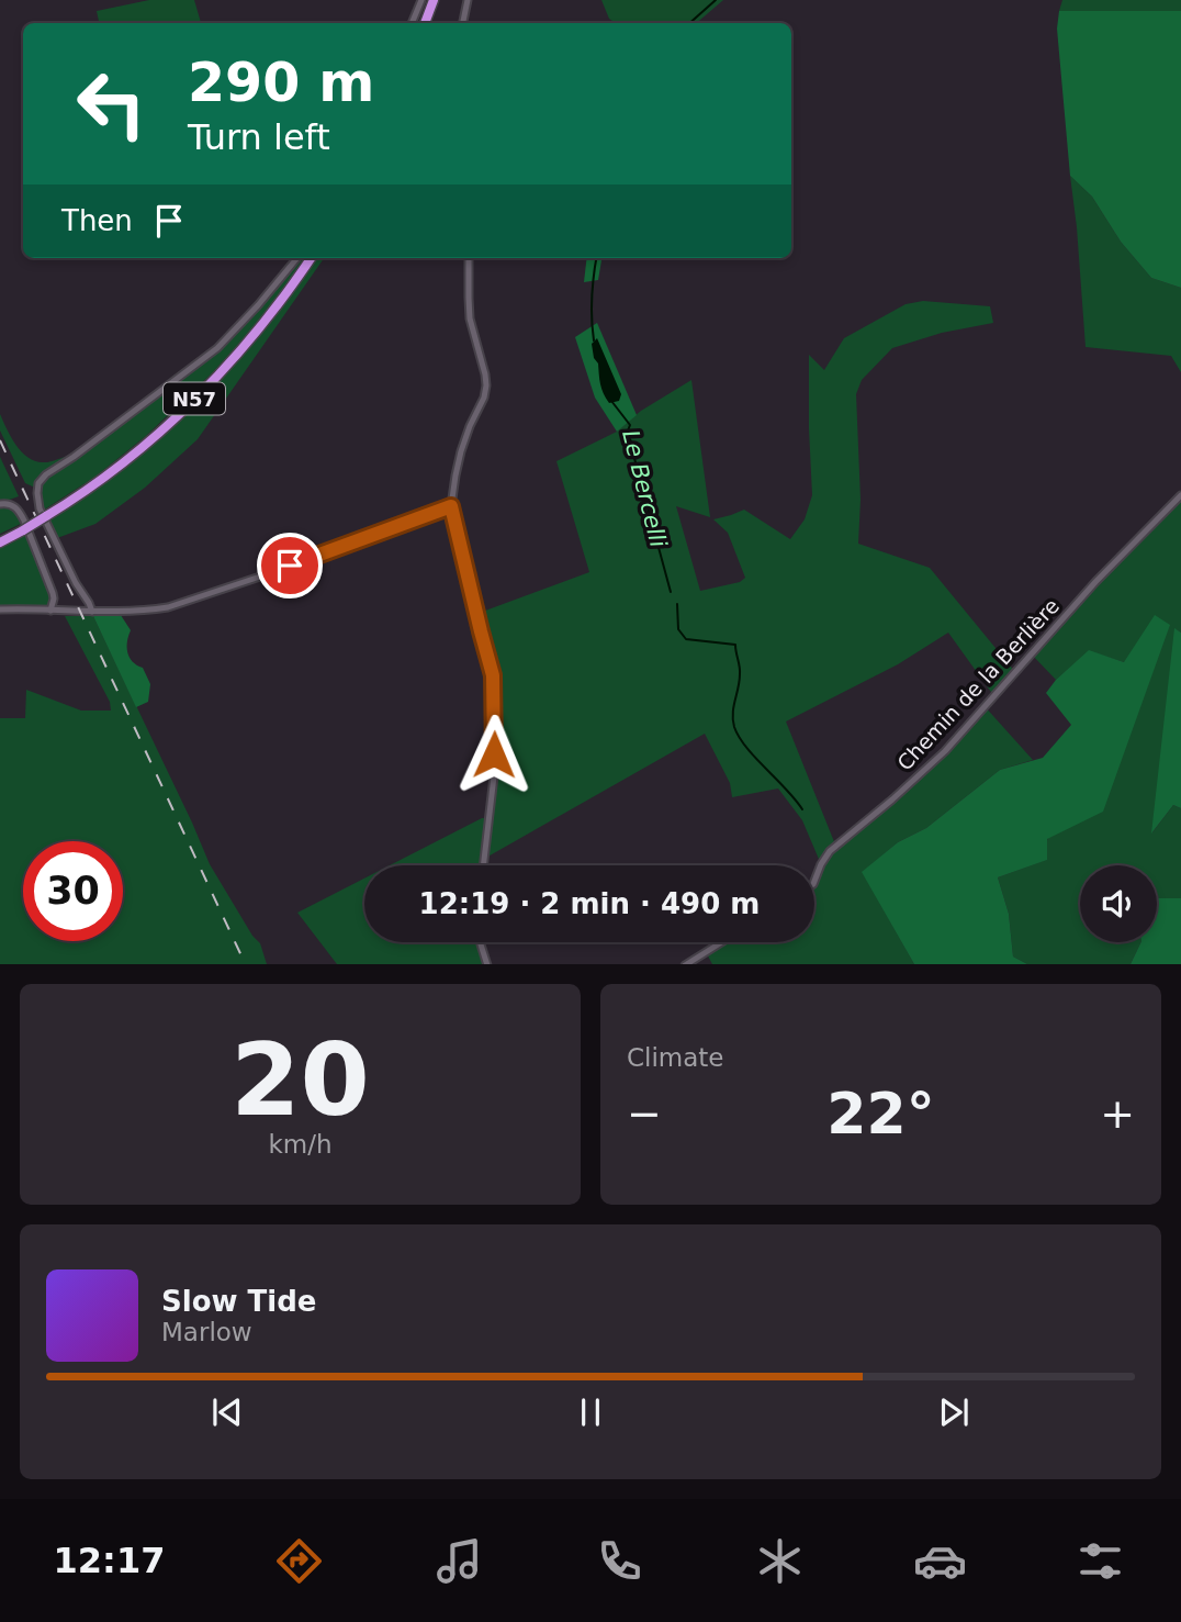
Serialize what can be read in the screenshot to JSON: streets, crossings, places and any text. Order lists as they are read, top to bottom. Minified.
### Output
{"streets":{"highway":["N57"],"street":["Chemin de la Berlière"]},"water":["Le Bercelli"],"page":{"turn":["290 m","Turn left"],"then":"Then","limit":"30","trip":"12:19 · 2 min · 490 m","tile":[["20","km/h"],"Climate"],"heat":["−","22°","+"],"song":["Slow Tide","Marlow"],"tabs":"12:17"}}
